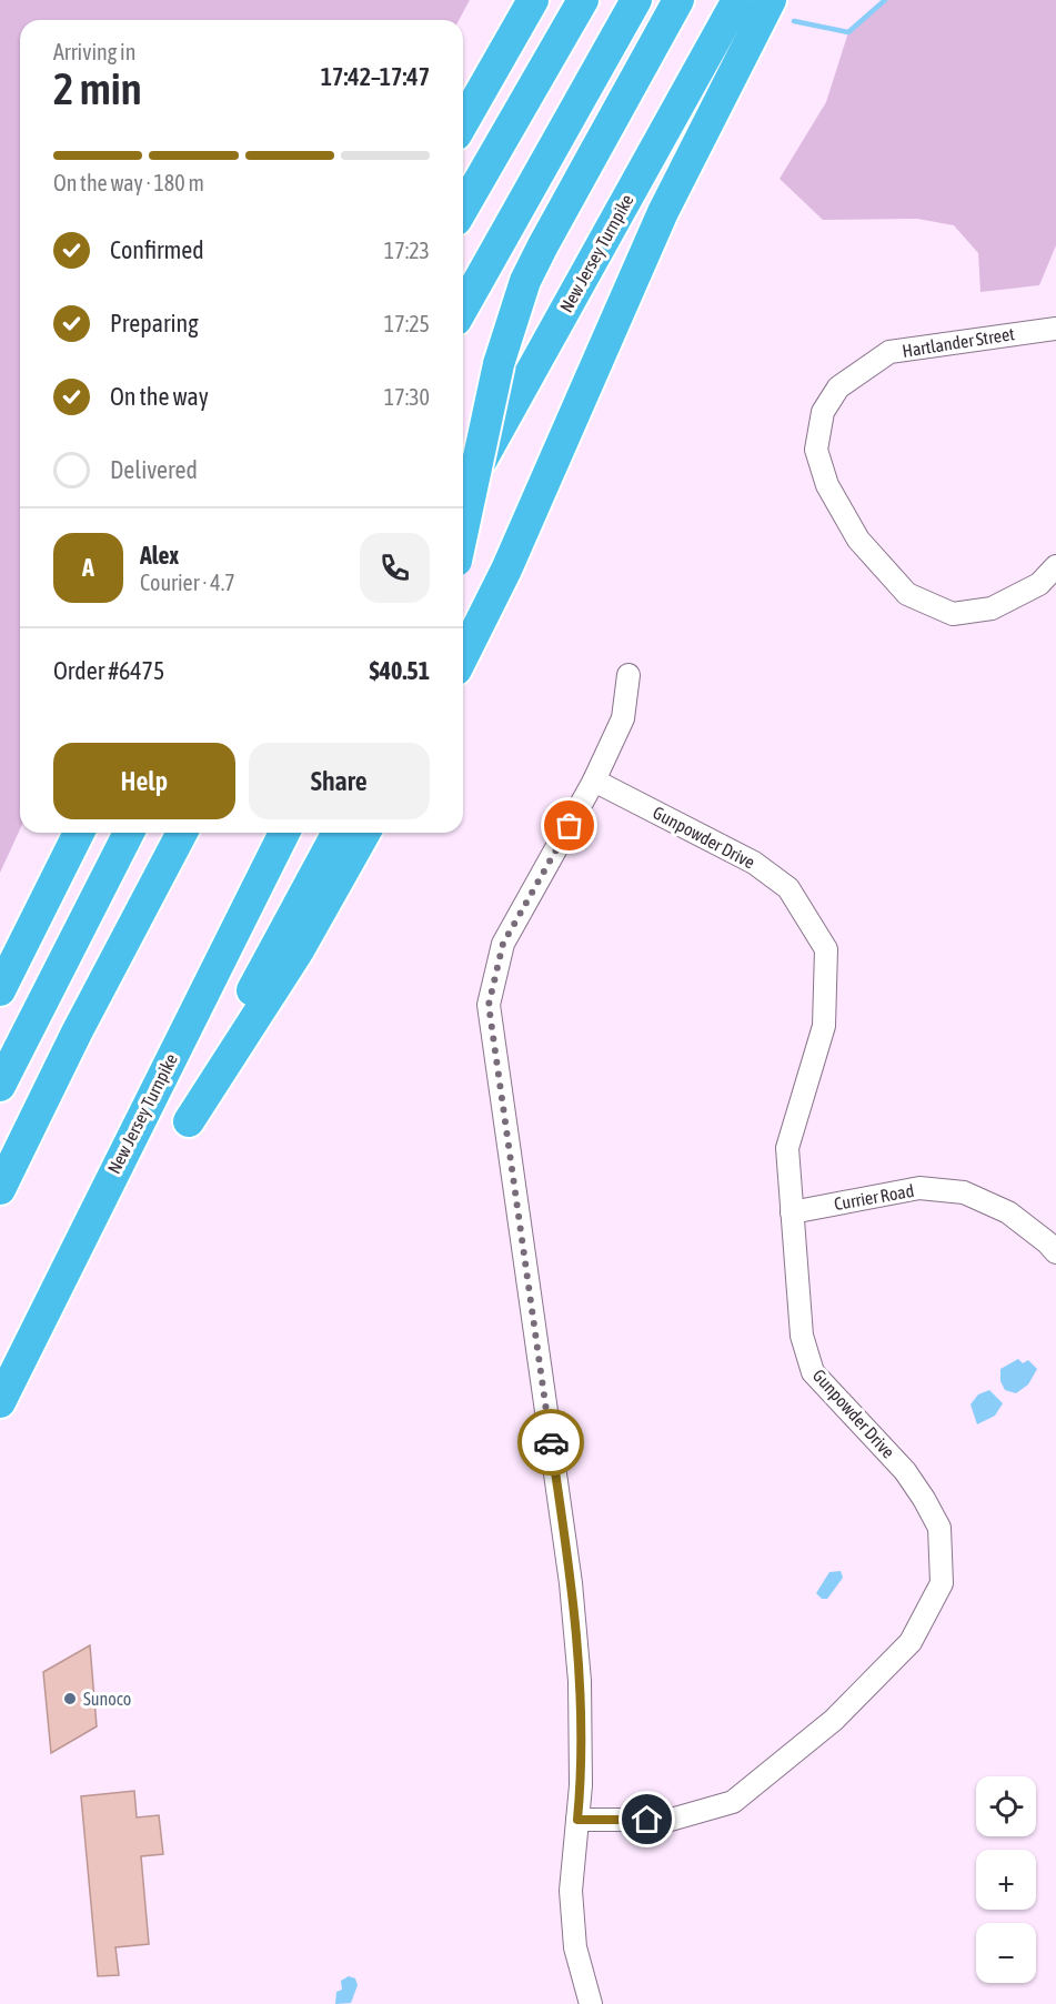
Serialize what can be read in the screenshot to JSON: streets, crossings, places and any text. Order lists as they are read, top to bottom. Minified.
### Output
{"streets":{"highway":["New Jersey Turnpike"],"street":["Hartlander Street","Gunpowder Drive","Currier Road"]},"crossings":[["Gunpowder Drive","Currier Road"]],"places":["Sunoco"],"page":{"heading":["2 min","Arriving in","17:42–17:47"],"panel":["Alex","Courier · 4.7","Order #6475","$40.51"],"bar":"On the way · 180 m","list":[["Confirmed","17:23"],["Preparing","17:25"],["On the way","17:30"],"Delivered"],"round":"A","buttons":["Help","Share"],"map_buttons":["+","−"]}}
